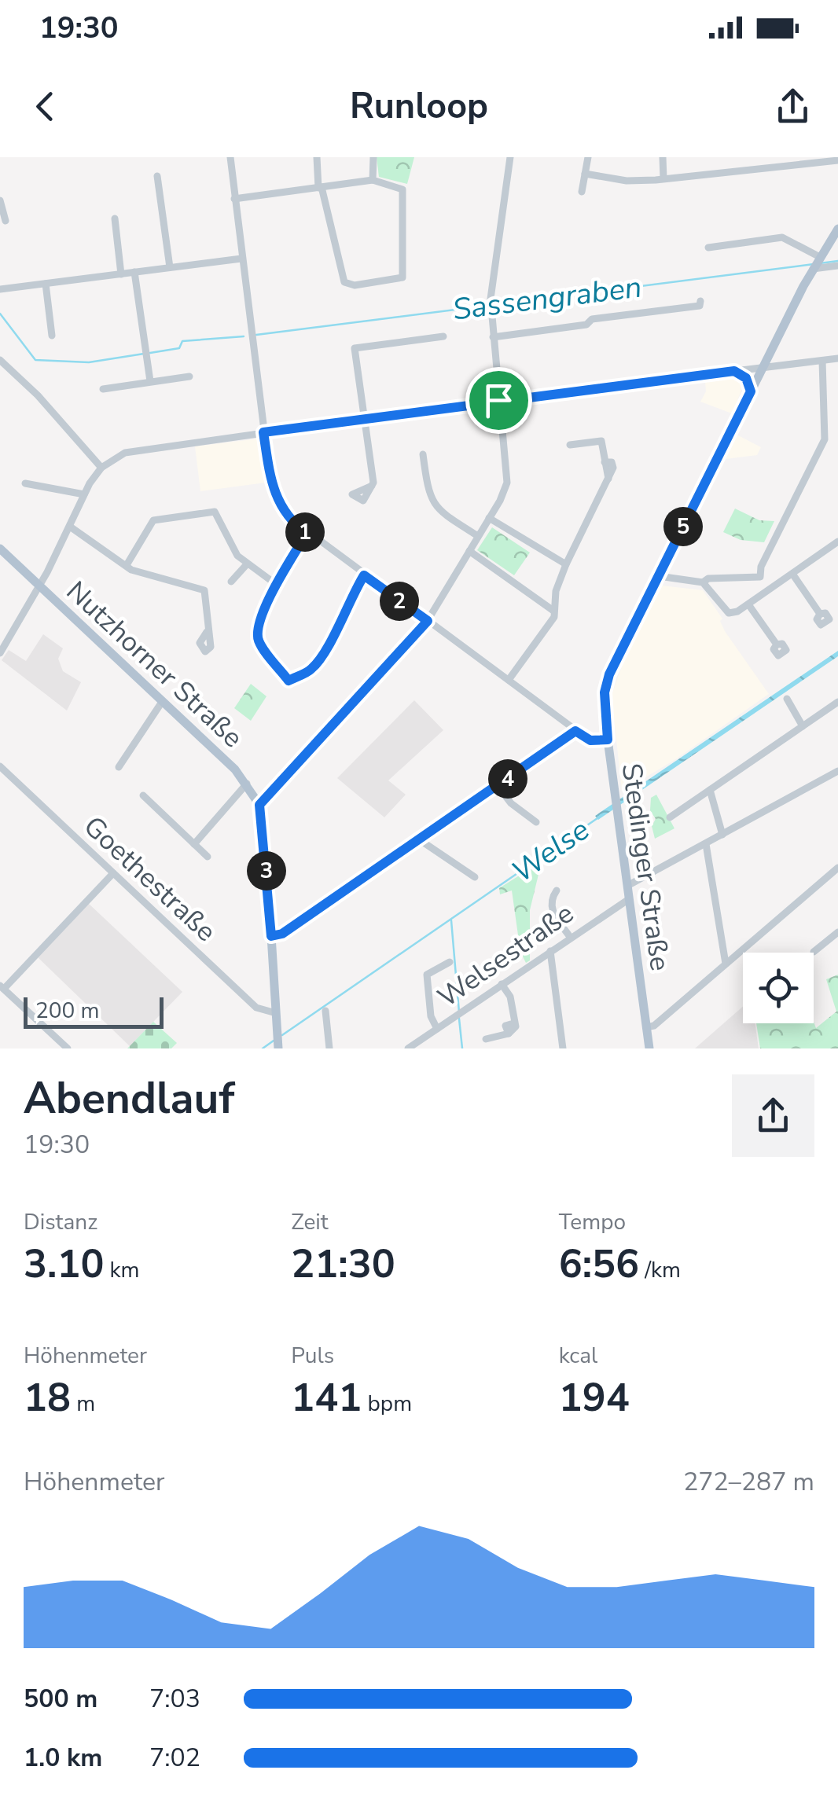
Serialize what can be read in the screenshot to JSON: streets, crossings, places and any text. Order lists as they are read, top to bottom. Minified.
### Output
{"streets":{"main road":["Nutzhorner Straße","Stedinger Straße"],"street":["Goethestraße","Welsestraße"]},"crossings":[["Nutzhorner Straße","Goethestraße"],["Stedinger Straße","Welsestraße"]],"water":["Sassengraben","Welse"],"scale_bar":"200 m","page":{"status":"19:30","header":"Runloop","pins":["5","1","2","4","3"],"scale":"200 m","heading":["Abendlauf","19:30"],"stats":[["Distanz","3.10 km"],["Zeit","21:30"],["Tempo","6:56 /km"],["Höhenmeter","18 m"],["Puls","141 bpm"],["kcal","194"]],"chart":["Höhenmeter","272–287 m"],"list":[{"name":"500 m","note":"7:03"},{"name":"1.0 km","note":"7:02"}]}}
